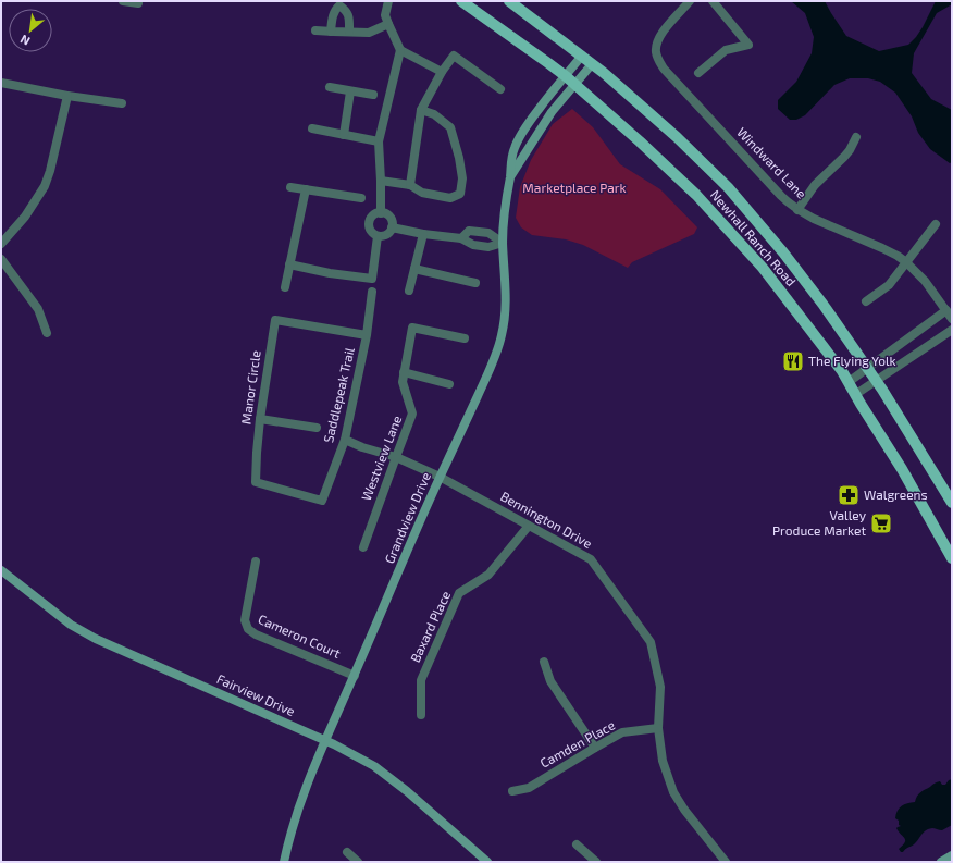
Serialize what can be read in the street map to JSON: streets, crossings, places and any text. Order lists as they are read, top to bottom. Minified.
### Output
{"streets":{"main road":["Newhall Ranch Road"],"street":["Windward Lane","Manor Circle","Saddlepeak Trail","Westview Lane","Grandview Drive","Bennington Drive","Baxard Place","Cameron Court","Fairview Drive","Camden Place"]},"crossings":[["Newhall Ranch Road","Grandview Drive"],["Manor Circle","Saddlepeak Trail"],["Saddlepeak Trail","Bennington Drive"],["Westview Lane","Bennington Drive"],["Grandview Drive","Bennington Drive"],["Grandview Drive","Cameron Court"],["Grandview Drive","Fairview Drive"],["Bennington Drive","Baxard Place"],["Bennington Drive","Camden Place"]],"parks":["Marketplace Park"],"places":{"restaurant":["The Flying Yolk"],"pharmacy":["Walgreens"],"supermarket":["Valley Produce Market"]},"north":"bottom left"}
